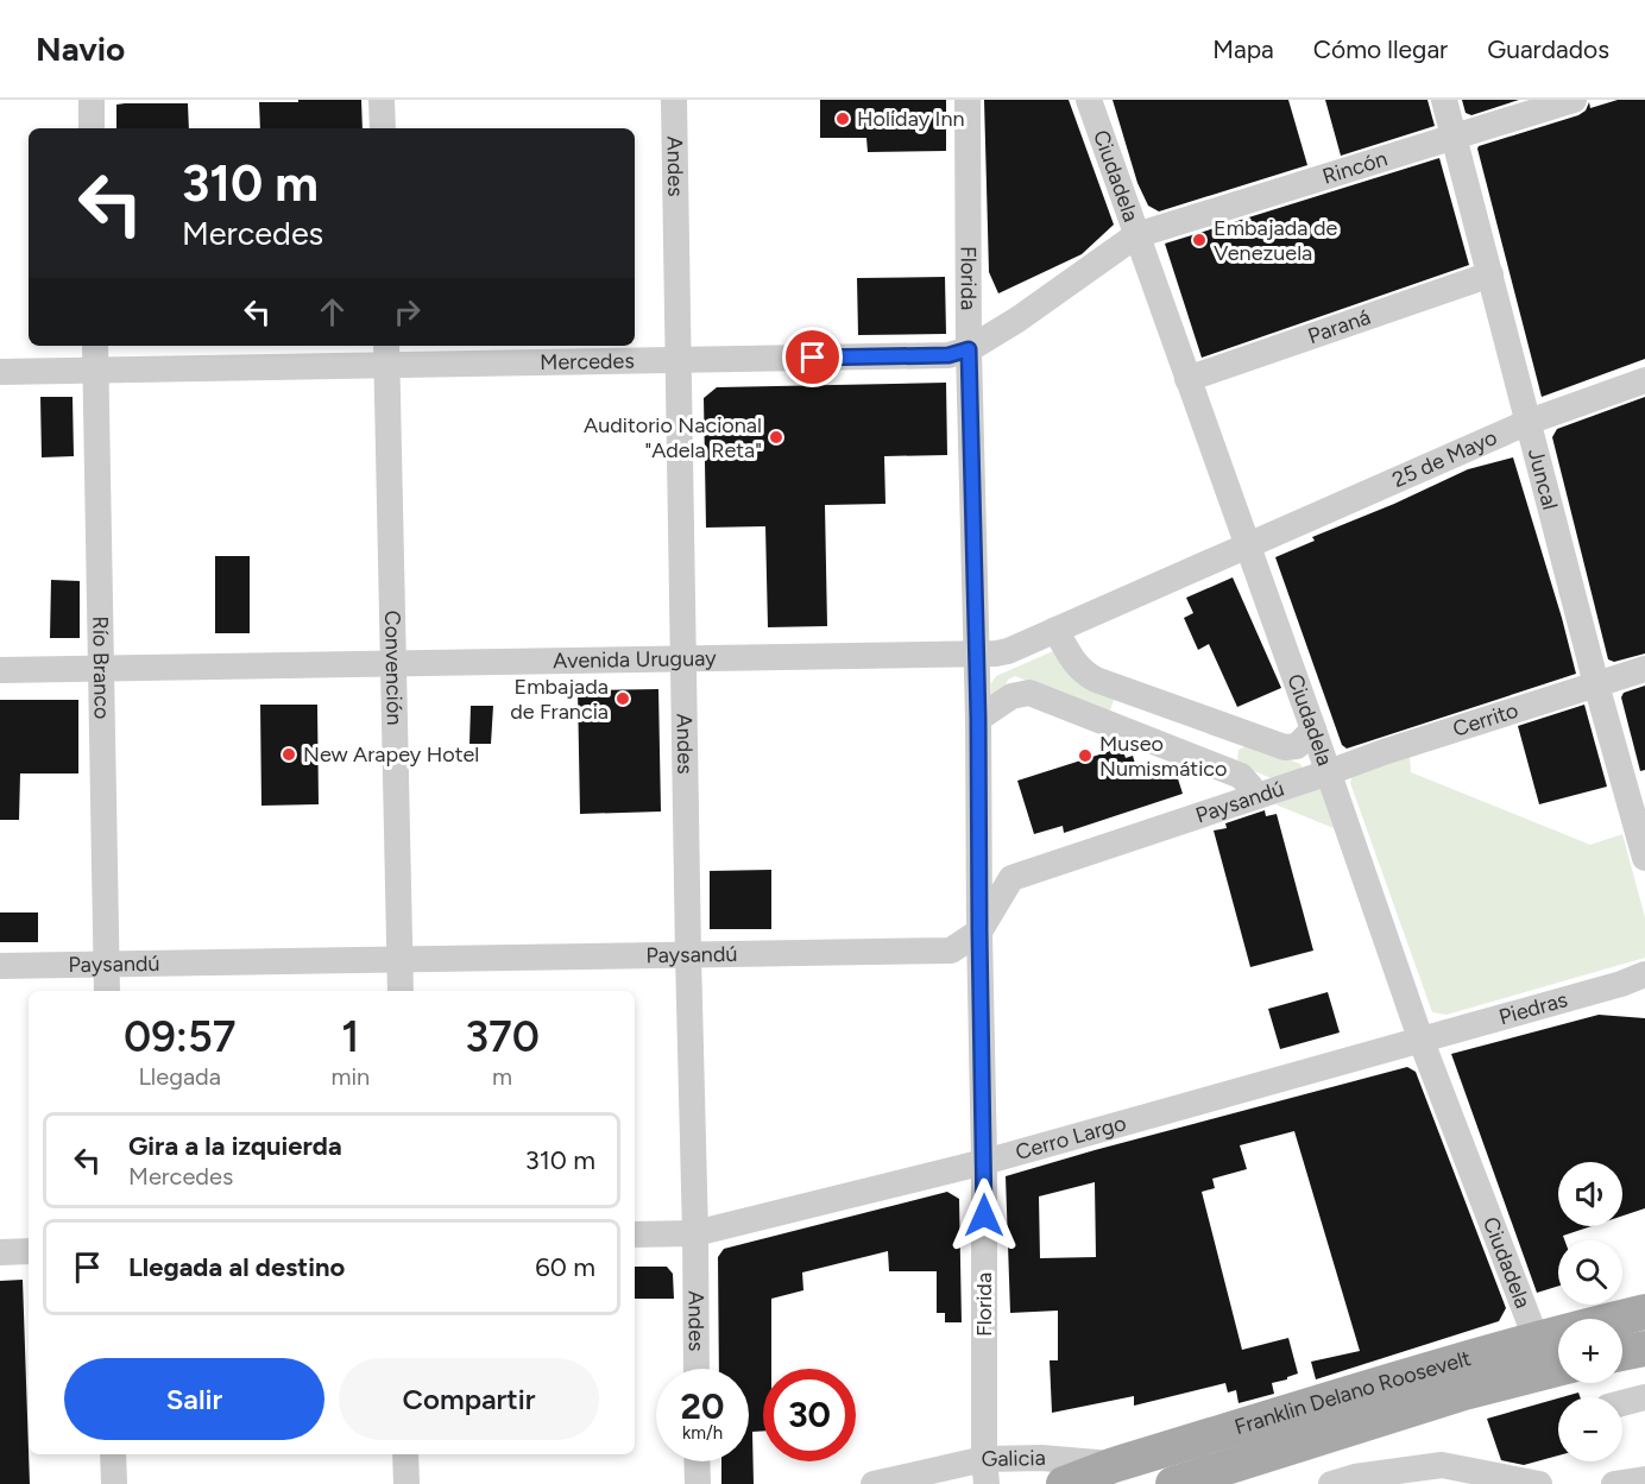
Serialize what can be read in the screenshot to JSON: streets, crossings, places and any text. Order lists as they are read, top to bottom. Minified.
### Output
{"streets":{"main road":["Franklin Delano Roosevelt"],"street":["Andes","Rincón","Ciudadela","Florida","Paraná","Mercedes","25 de Mayo","Juncal","Avenida Uruguay","Río Branco","Convención","Cerrito","Paysandú","Piedras","Cerro Largo","Galicia"]},"crossings":[["Andes","Mercedes"],["Andes","Avenida Uruguay"],["Andes","Paysandú"],["Andes","Cerro Largo"],["Rincón","Ciudadela"],["Rincón","Mercedes"],["Rincón","Juncal"],["Ciudadela","Paraná"],["Ciudadela","Mercedes"],["Ciudadela","25 de Mayo"],["Ciudadela","Avenida Uruguay"],["Ciudadela","Cerrito"],["Ciudadela","Paysandú"],["Ciudadela","Piedras"],["Ciudadela","Cerro Largo"],["Ciudadela","Franklin Delano Roosevelt"],["Florida","Mercedes"],["Florida","Avenida Uruguay"],["Florida","Paysandú"],["Florida","Cerro Largo"],["Florida","Galicia"],["Paraná","Juncal"],["Mercedes","Río Branco"],["Mercedes","Convención"],["25 de Mayo","Juncal"],["25 de Mayo","Avenida Uruguay"],["Juncal","Cerrito"],["Avenida Uruguay","Río Branco"],["Avenida Uruguay","Convención"],["Río Branco","Paysandú"],["Convención","Paysandú"],["Cerrito","Paysandú"],["Piedras","Cerro Largo"],["Franklin Delano Roosevelt","Galicia"]],"places":["Holiday Inn","Embajada de Venezuela","Auditorio Nacional \"Adela Reta\"","Embajada de Francia","New Arapey Hotel","Museo Numismático"],"page":{"header":"Navio","nav":["Mapa","Cómo llegar","Guardados"],"turn":["310 m","Mercedes"],"eta":["09:57","Llegada","1","min","370","m"],"list":[{"name":"Gira a la izquierda","note":"Mercedes","value":"310 m"},{"name":"Llegada al destino","value":"60 m"}],"map_buttons":["+","−"],"buttons":["Salir","Compartir"],"speed":"20 km/h","limit":"30"}}
